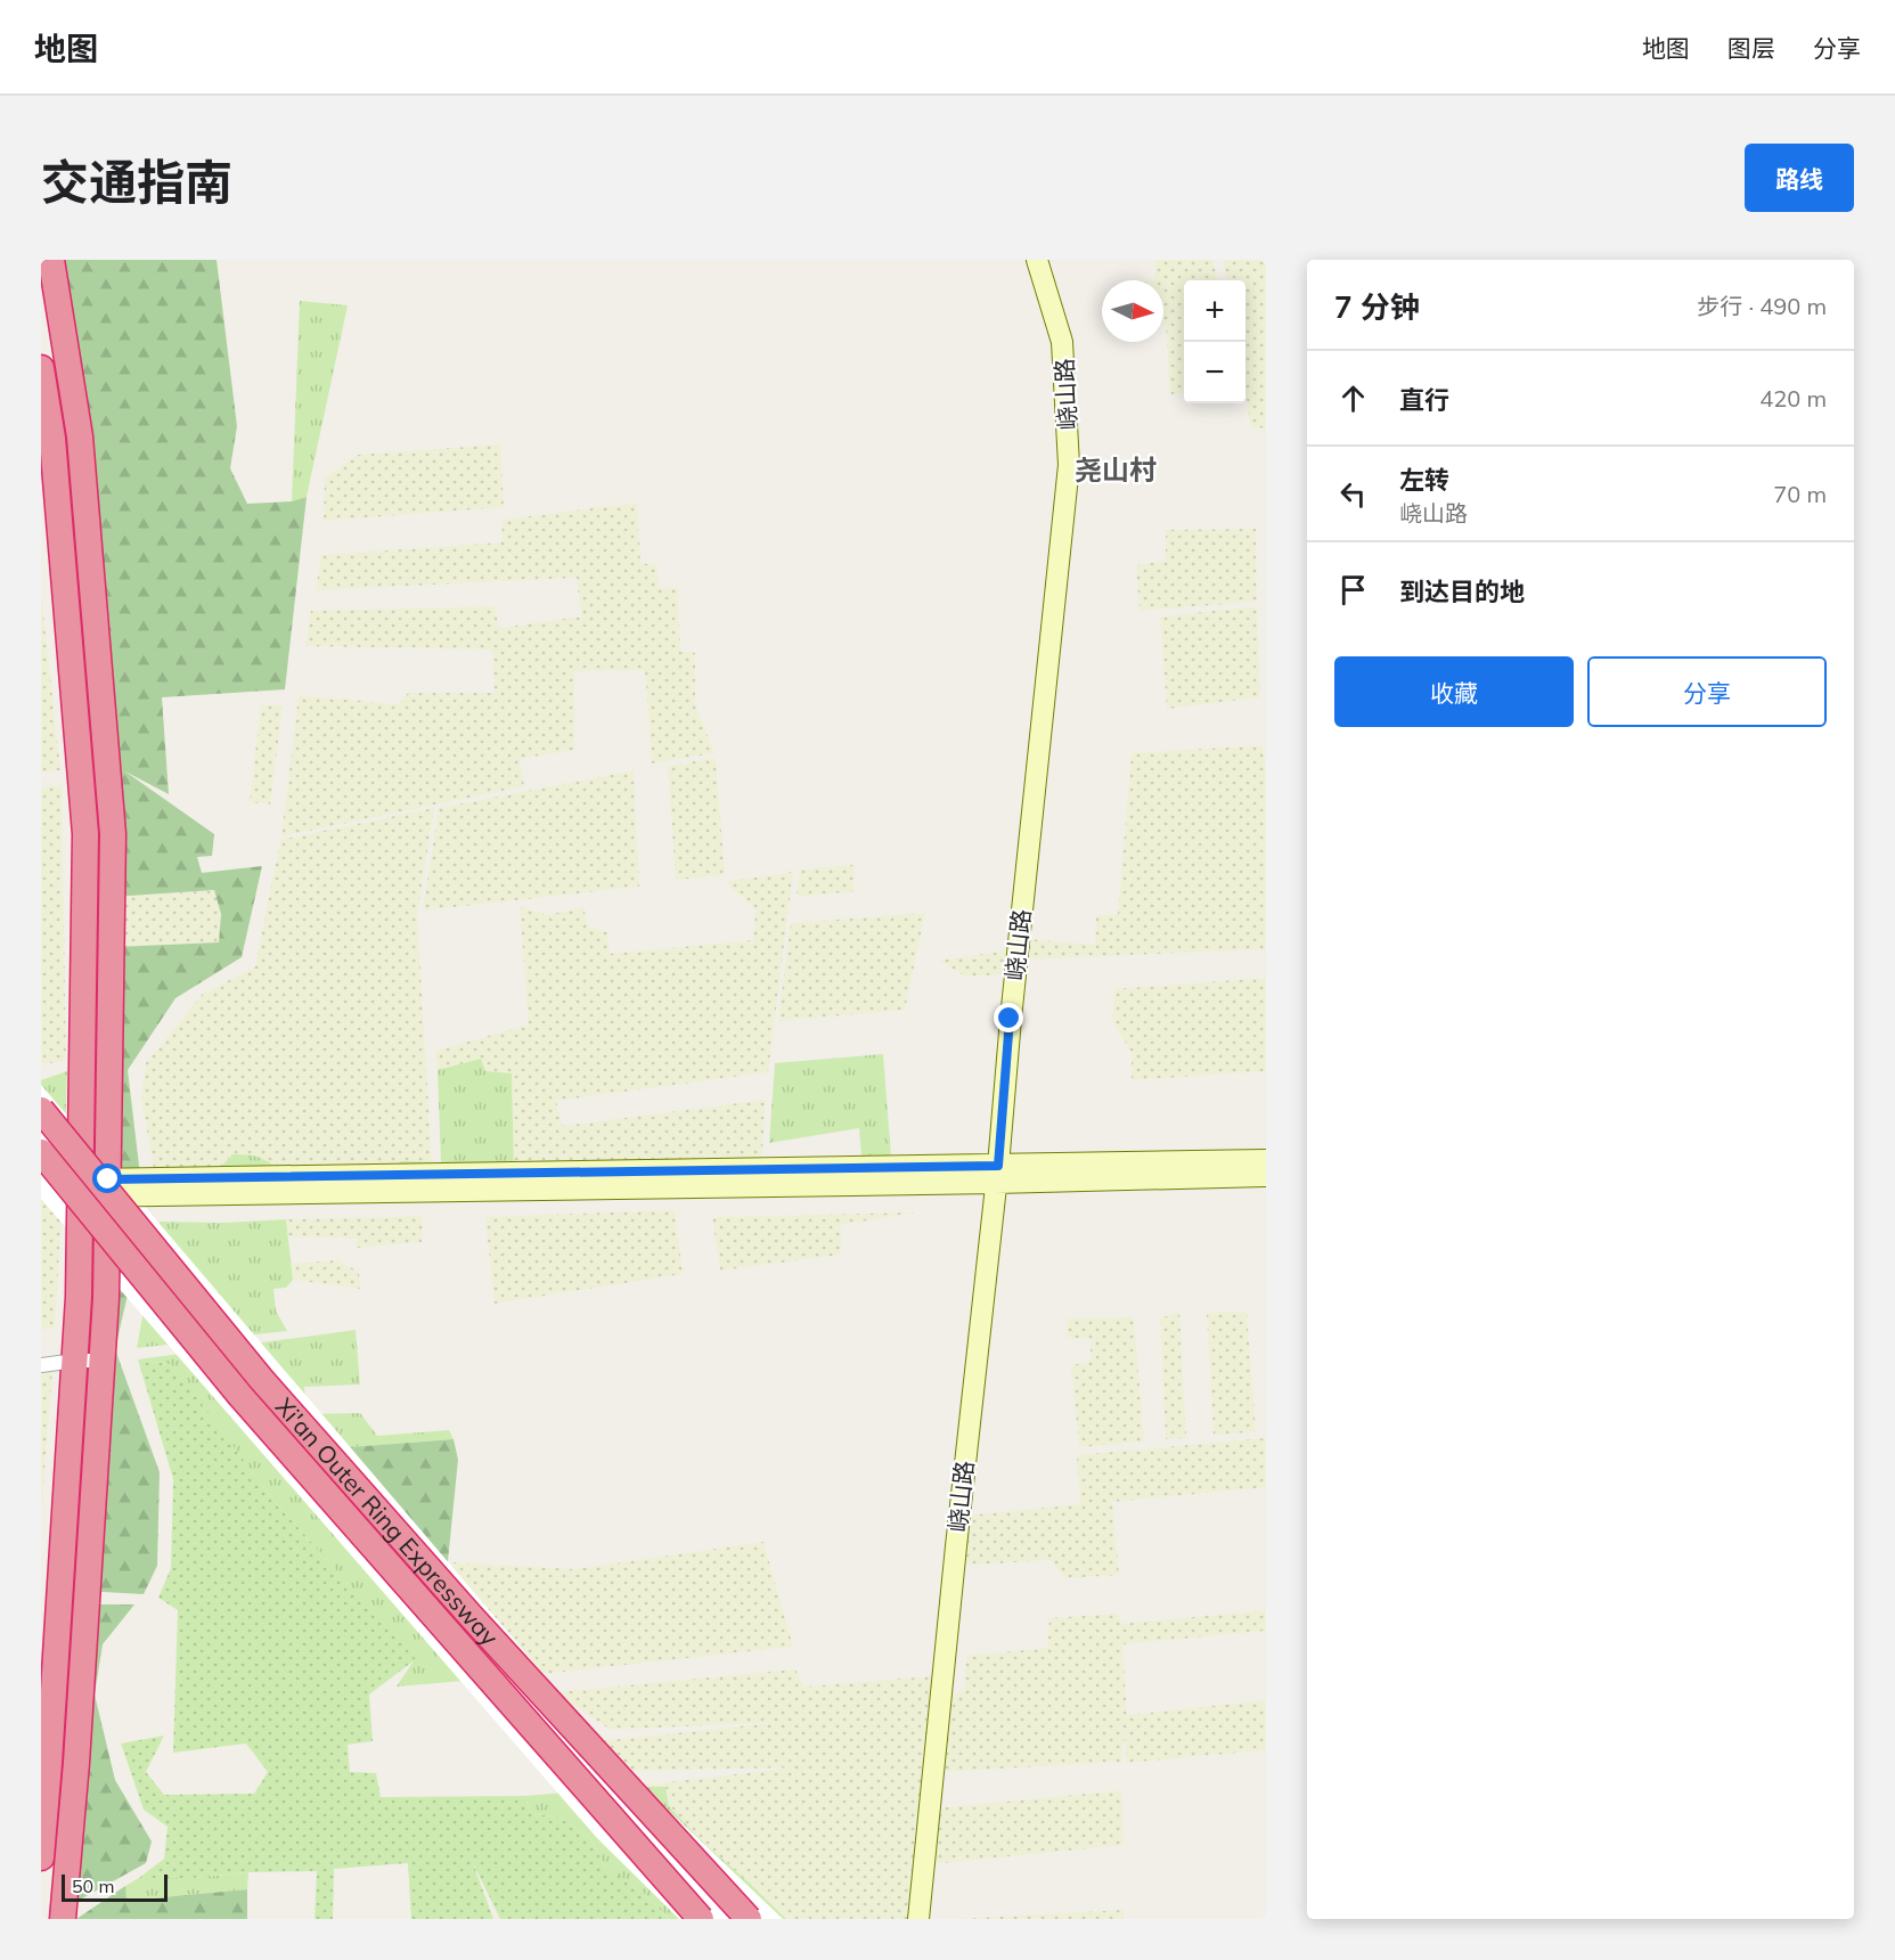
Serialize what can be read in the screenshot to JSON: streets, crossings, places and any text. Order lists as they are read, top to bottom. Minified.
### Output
{"streets":{"highway":["Xi'an Outer Ring Expressway"],"street":["峣山路"]},"districts":["尧山村"],"scale_bar":"50 m","north":"right","page":{"header":"地图","nav":["地图","图层","分享"],"title":"交通指南","buttons":["路线",["收藏","分享"]],"heading":["7 分钟","步行 · 490 m"],"map_buttons":["+","−"],"list":[["直行","420 m"],["左转","峣山路","70 m"],"到达目的地"],"scale":"50 m"}}
